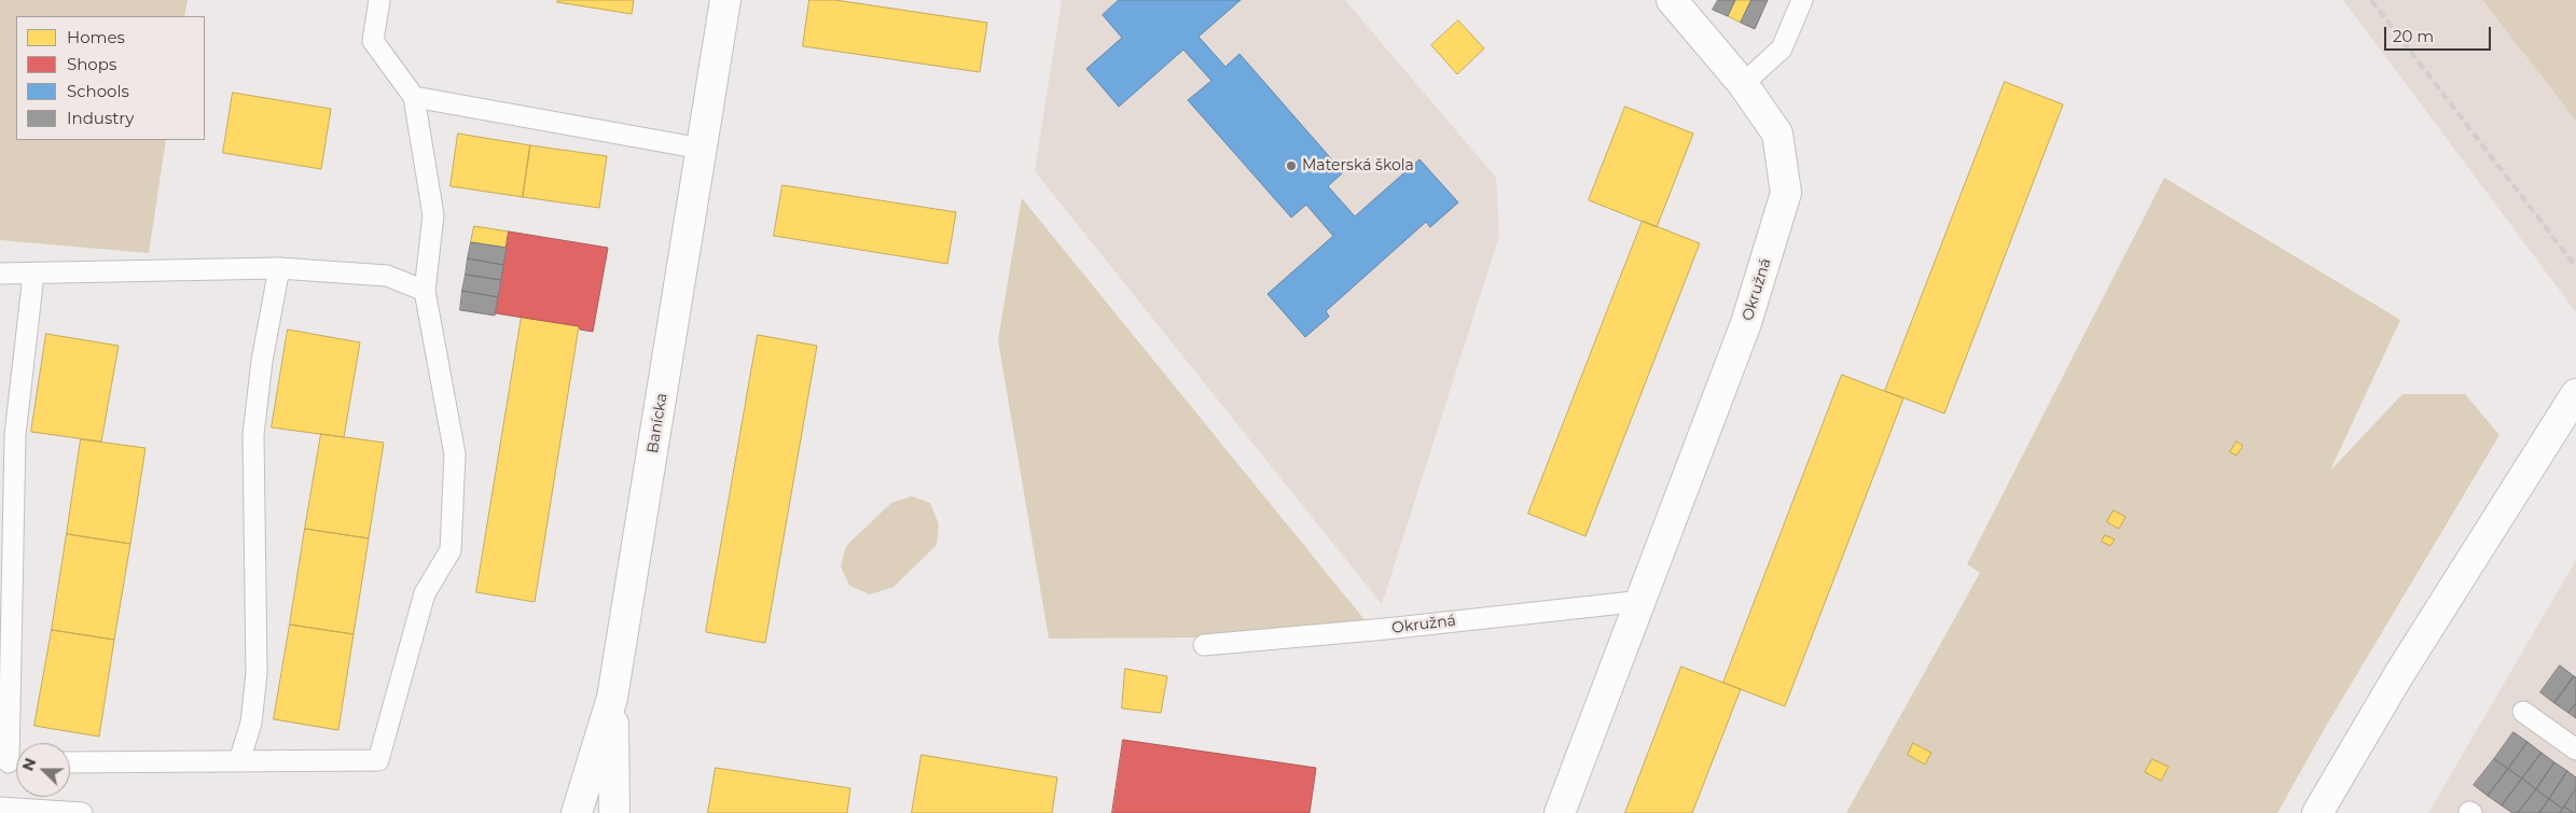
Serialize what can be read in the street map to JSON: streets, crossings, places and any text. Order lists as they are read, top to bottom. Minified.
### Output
{"streets":{"street":["Okružná","Banícka"]},"places":["Materská škola"],"legend":["Homes","Shops","Schools","Industry"],"scale_bar":"20 m","north":"left"}
